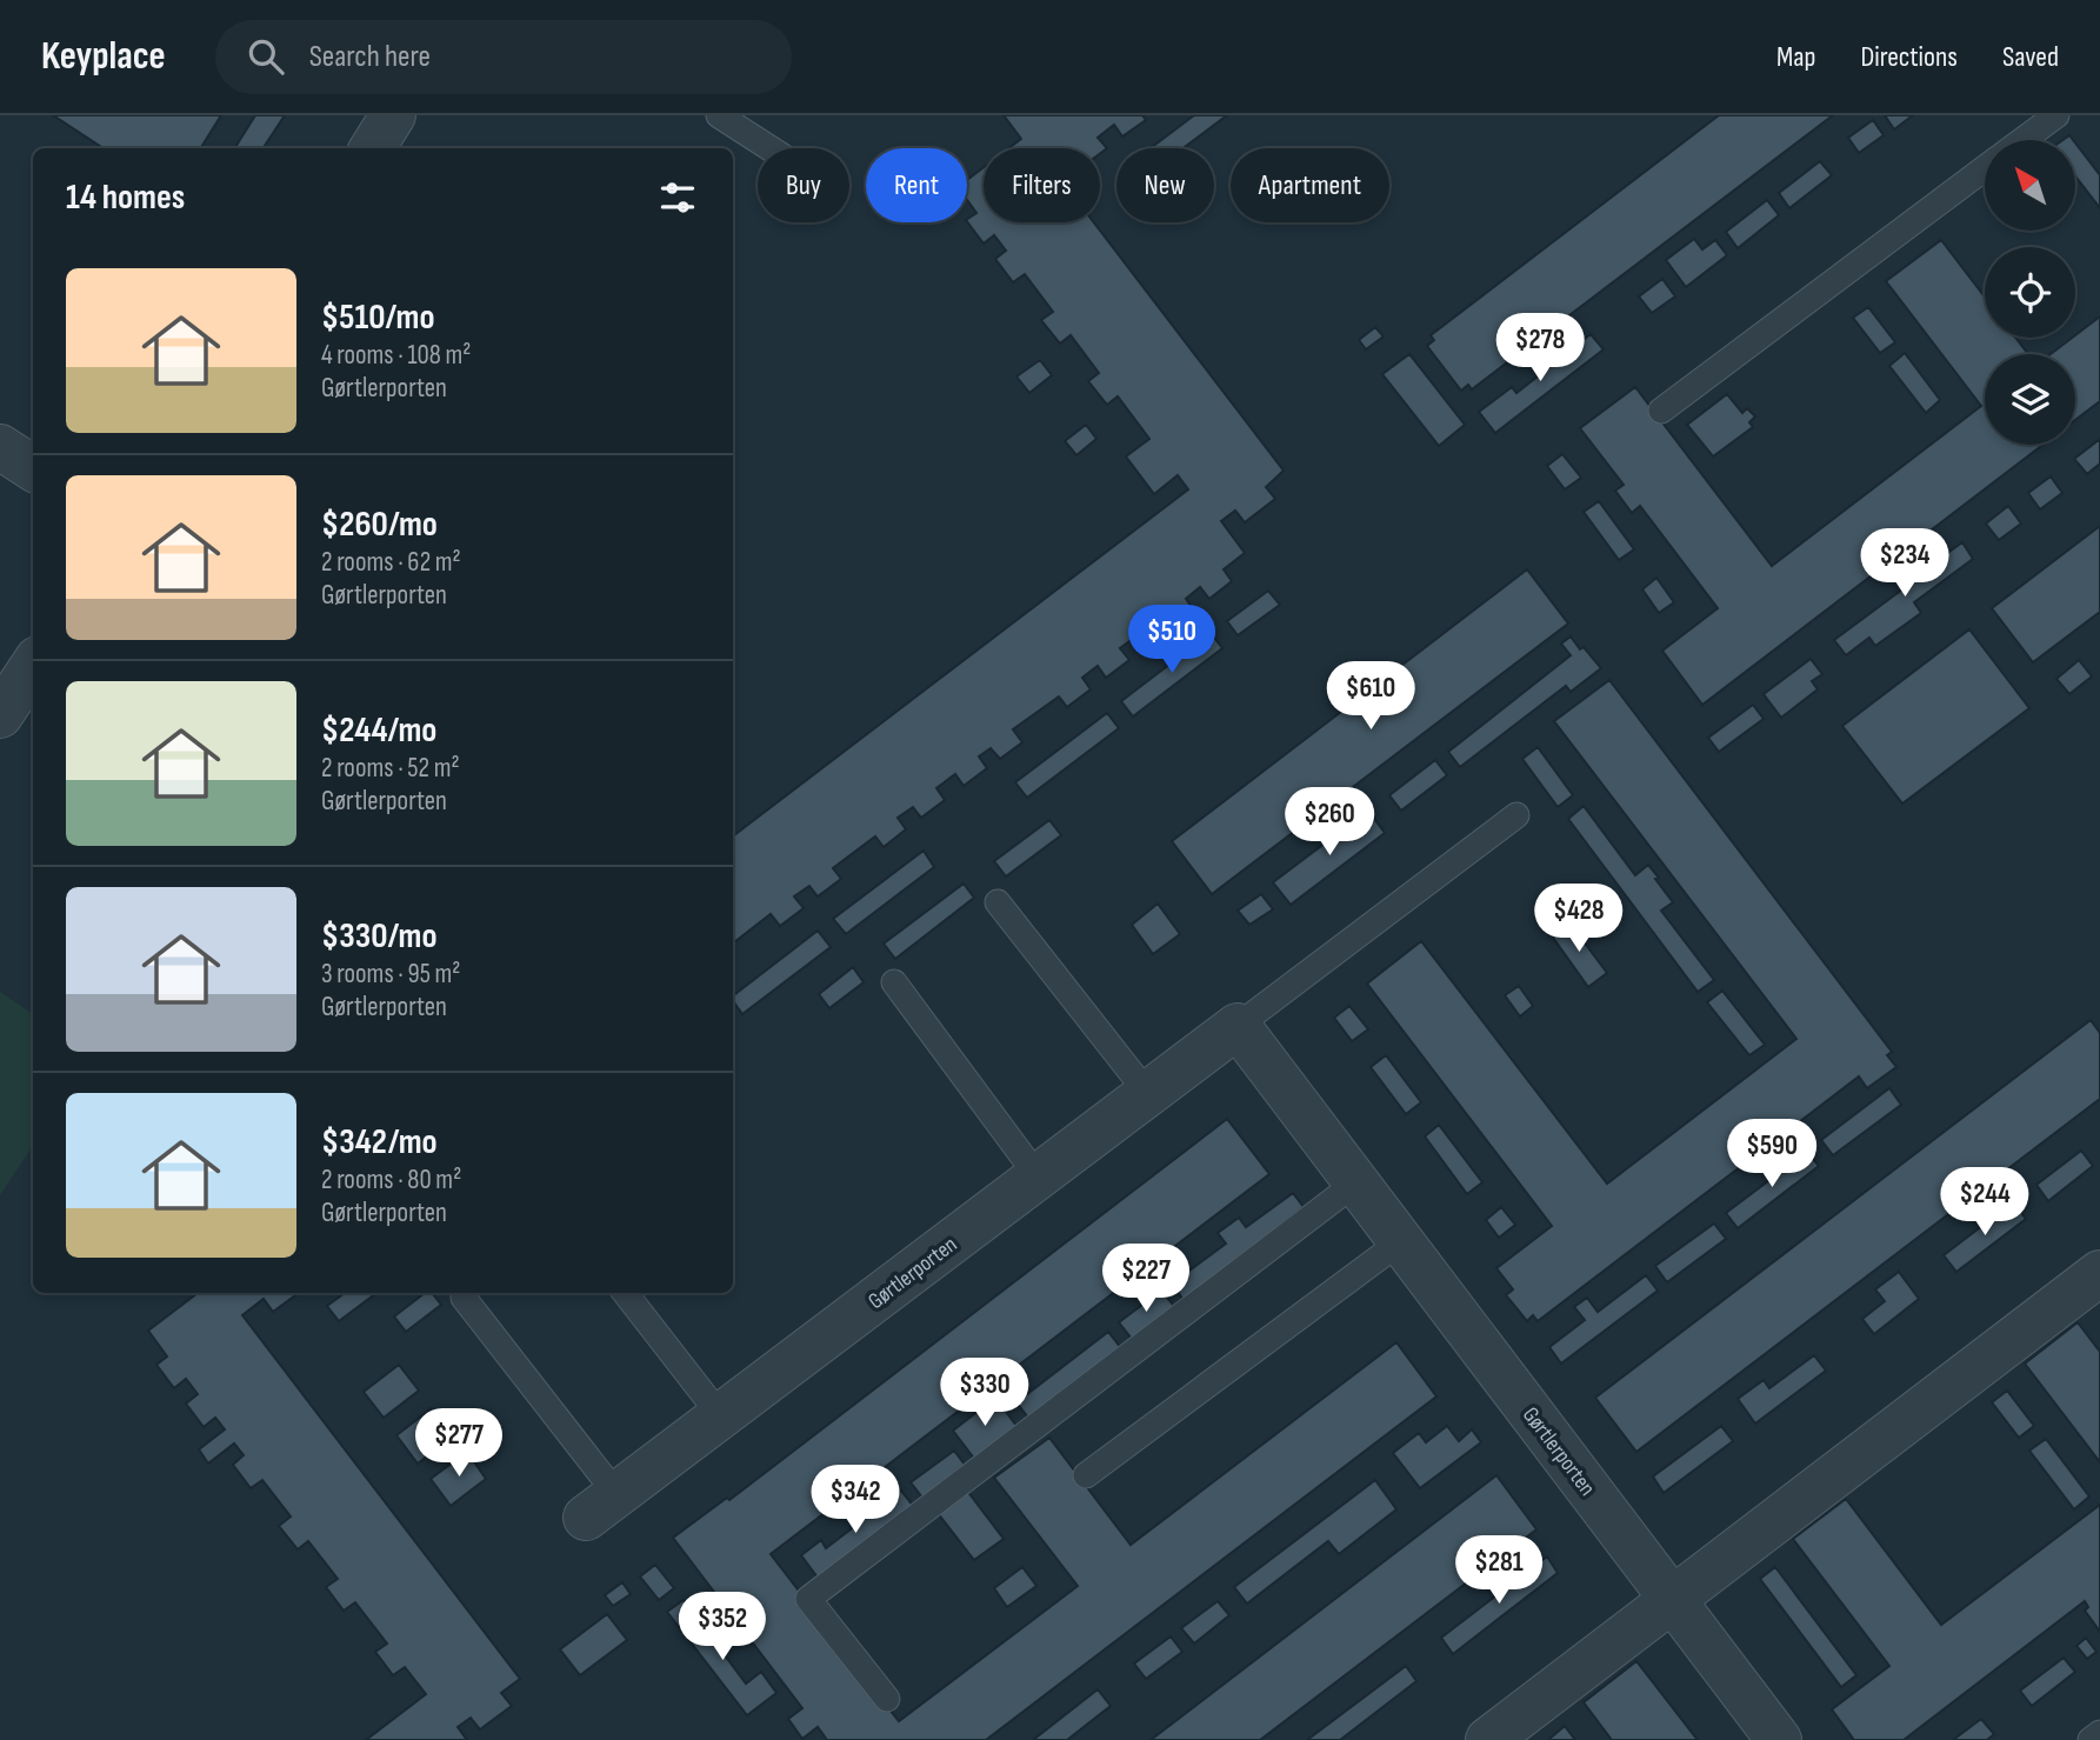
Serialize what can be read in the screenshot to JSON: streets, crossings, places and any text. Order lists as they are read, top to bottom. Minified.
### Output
{"streets":{"street":["Gørtlerporten"]},"north":"top left","page":{"header":"Keyplace","search":"Search here","nav":["Map","Directions","Saved"],"chip":["Buy","Rent","Filters","New","Apartment"],"heading":"14 homes","list":[{"name":"$510/mo","note":"4 rooms · 108 m² · Gørtlerporten"},{"name":"$260/mo","note":"2 rooms · 62 m² · Gørtlerporten"},{"name":"$244/mo","note":"2 rooms · 52 m² · Gørtlerporten"},{"name":"$330/mo","note":"3 rooms · 95 m² · Gørtlerporten"},{"name":"$342/mo","note":"2 rooms · 80 m² · Gørtlerporten"}],"price":["$278","$234","$510","$610","$260","$428","$590","$244","$227","$330","$277","$342","$281","$352"]}}
